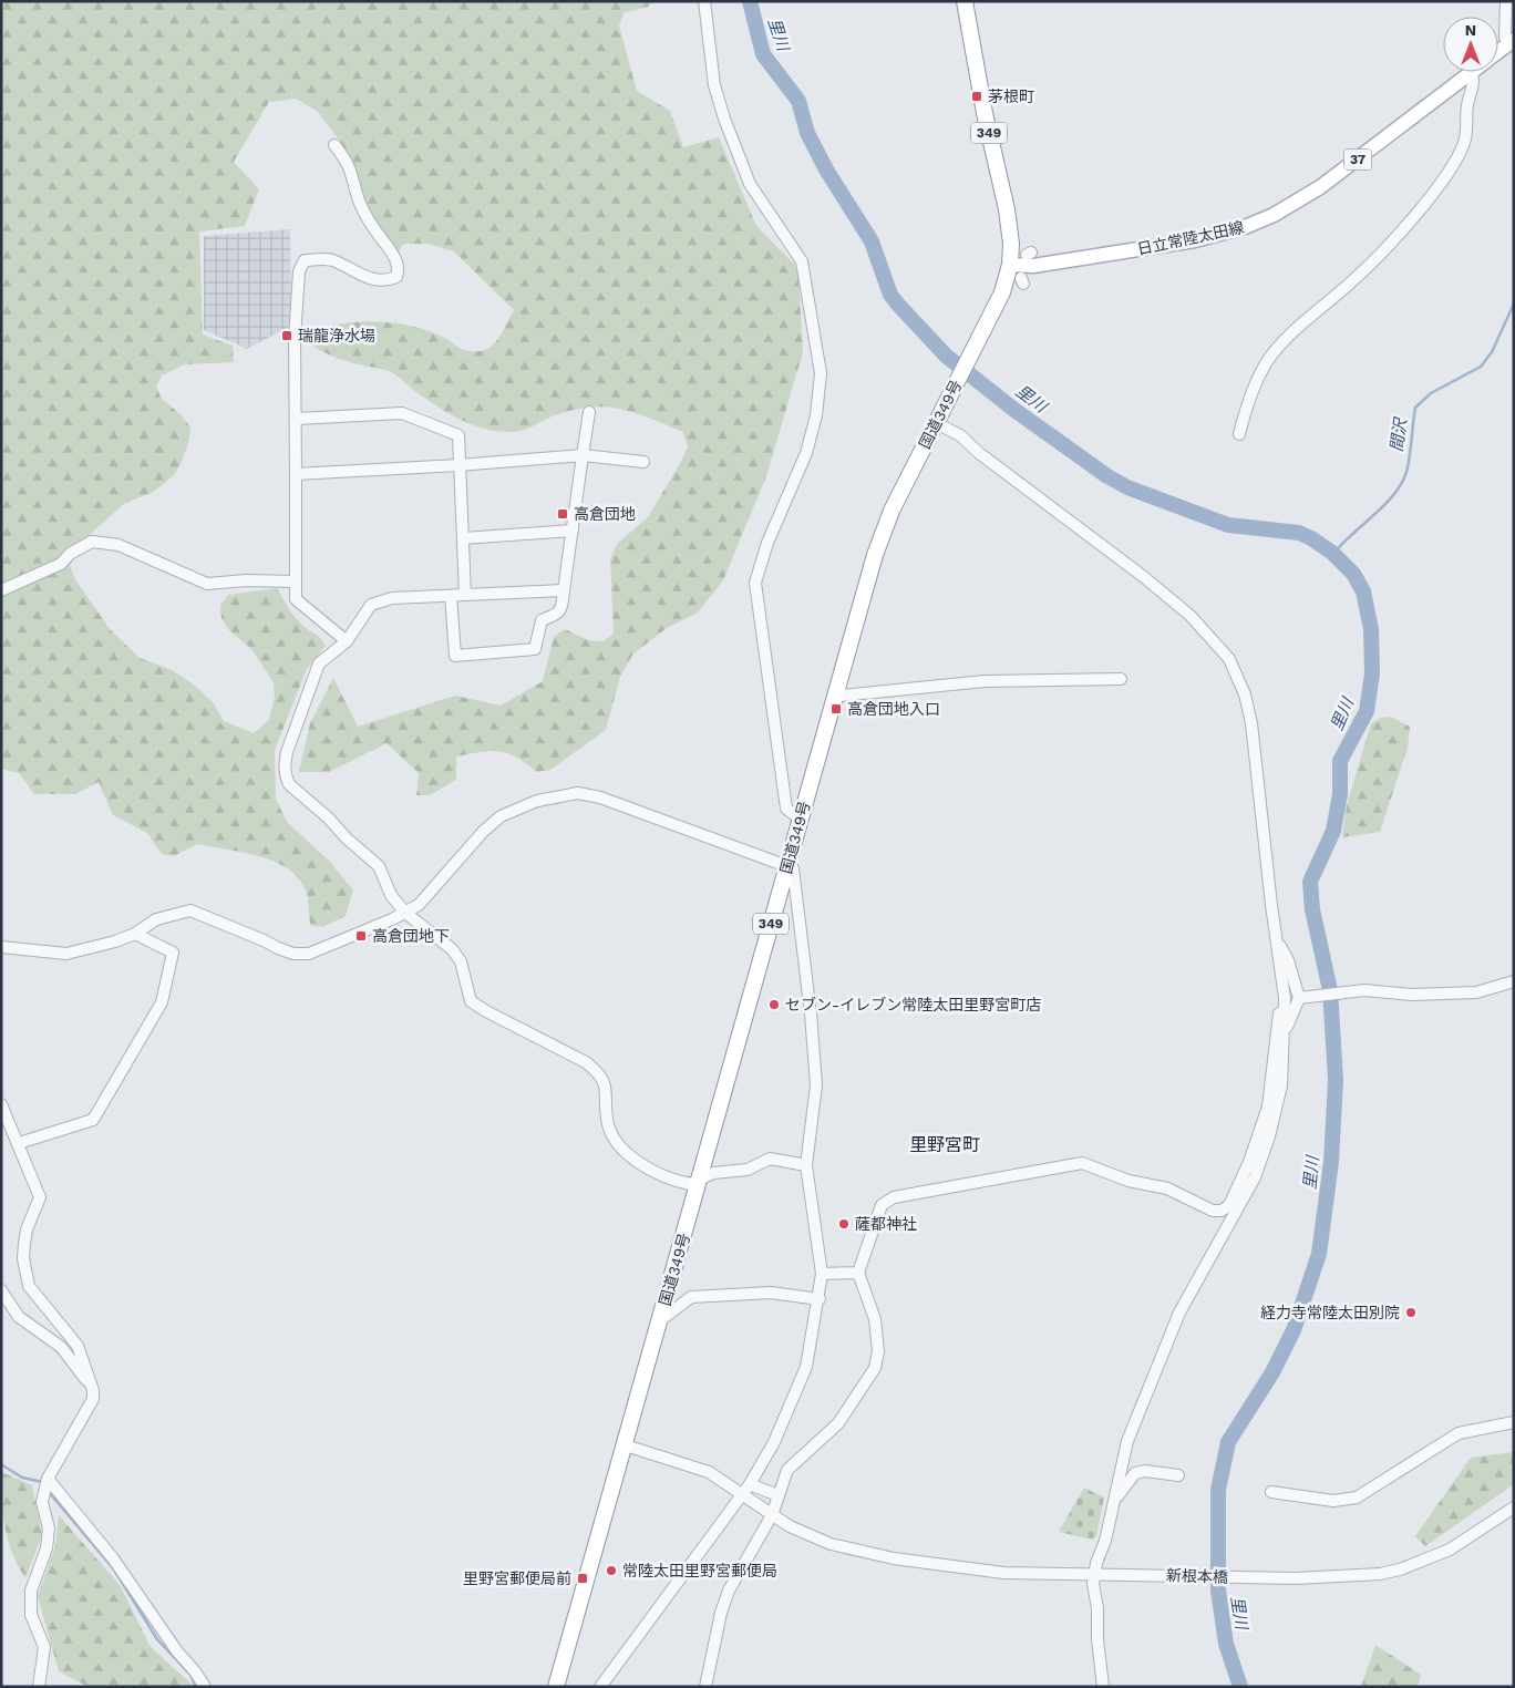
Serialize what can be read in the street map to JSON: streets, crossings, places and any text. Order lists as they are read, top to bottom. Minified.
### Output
{"streets":{"highway":["349","国道349号"],"main road":["37","日立常陸太田線"],"street":["新根本橋"]},"crossings":[["日立常陸太田線","国道349号"]],"districts":["里野宮町"],"water":["里川","間沢"],"places":{"transit":["茅根町","瑞龍浄水場","高倉団地","高倉団地入口","高倉団地下","里野宮郵便局前"],"other":["セブン-イレブン常陸太田里野宮町店","薩都神社","経力寺常陸太田別院","常陸太田里野宮郵便局"]},"north":"top"}
